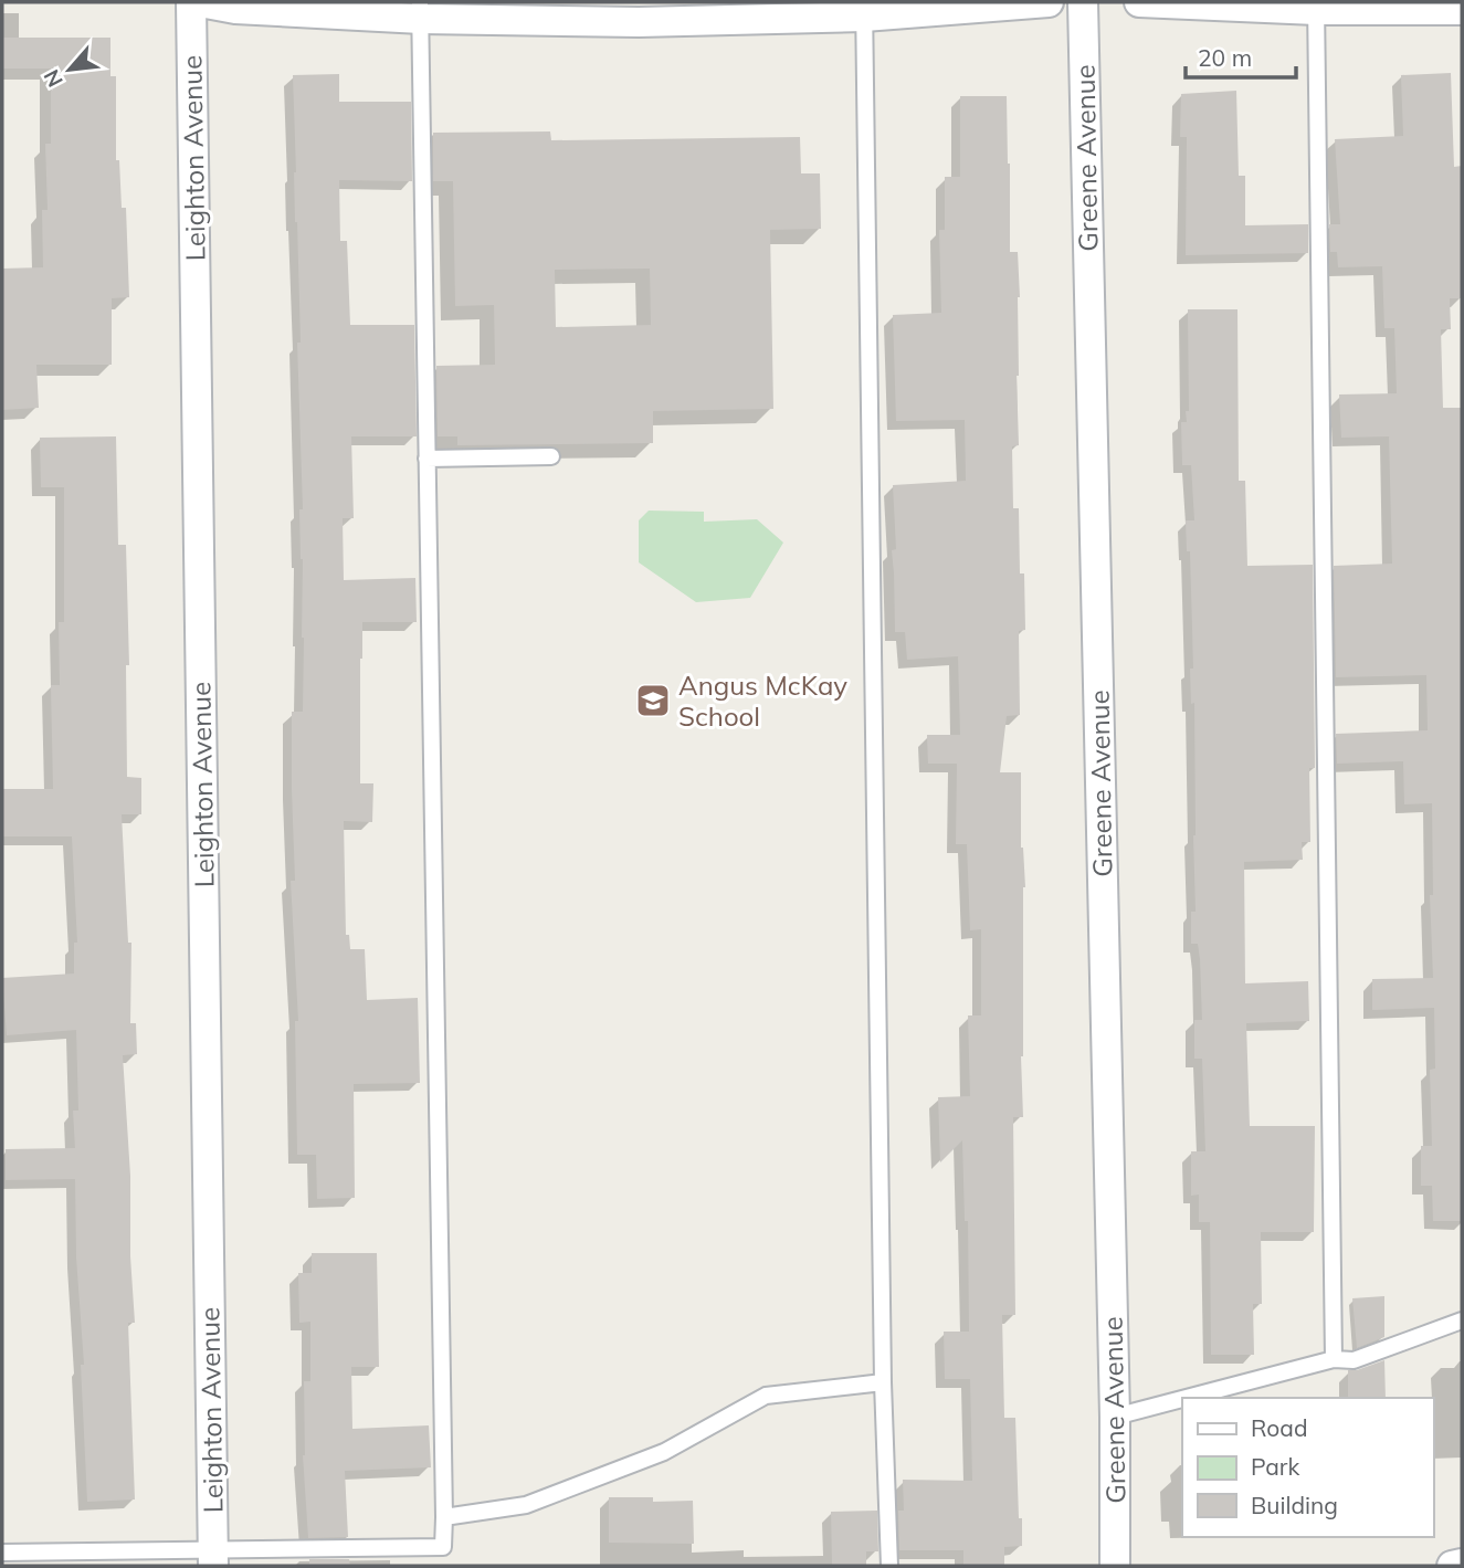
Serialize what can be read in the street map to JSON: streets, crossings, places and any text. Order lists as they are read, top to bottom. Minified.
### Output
{"streets":{"street":["Leighton Avenue","Greene Avenue"]},"places":{"school or university":["Angus McKay School"]},"legend":["Road","Park","Building"],"scale_bar":"20 m","north":"bottom left"}
